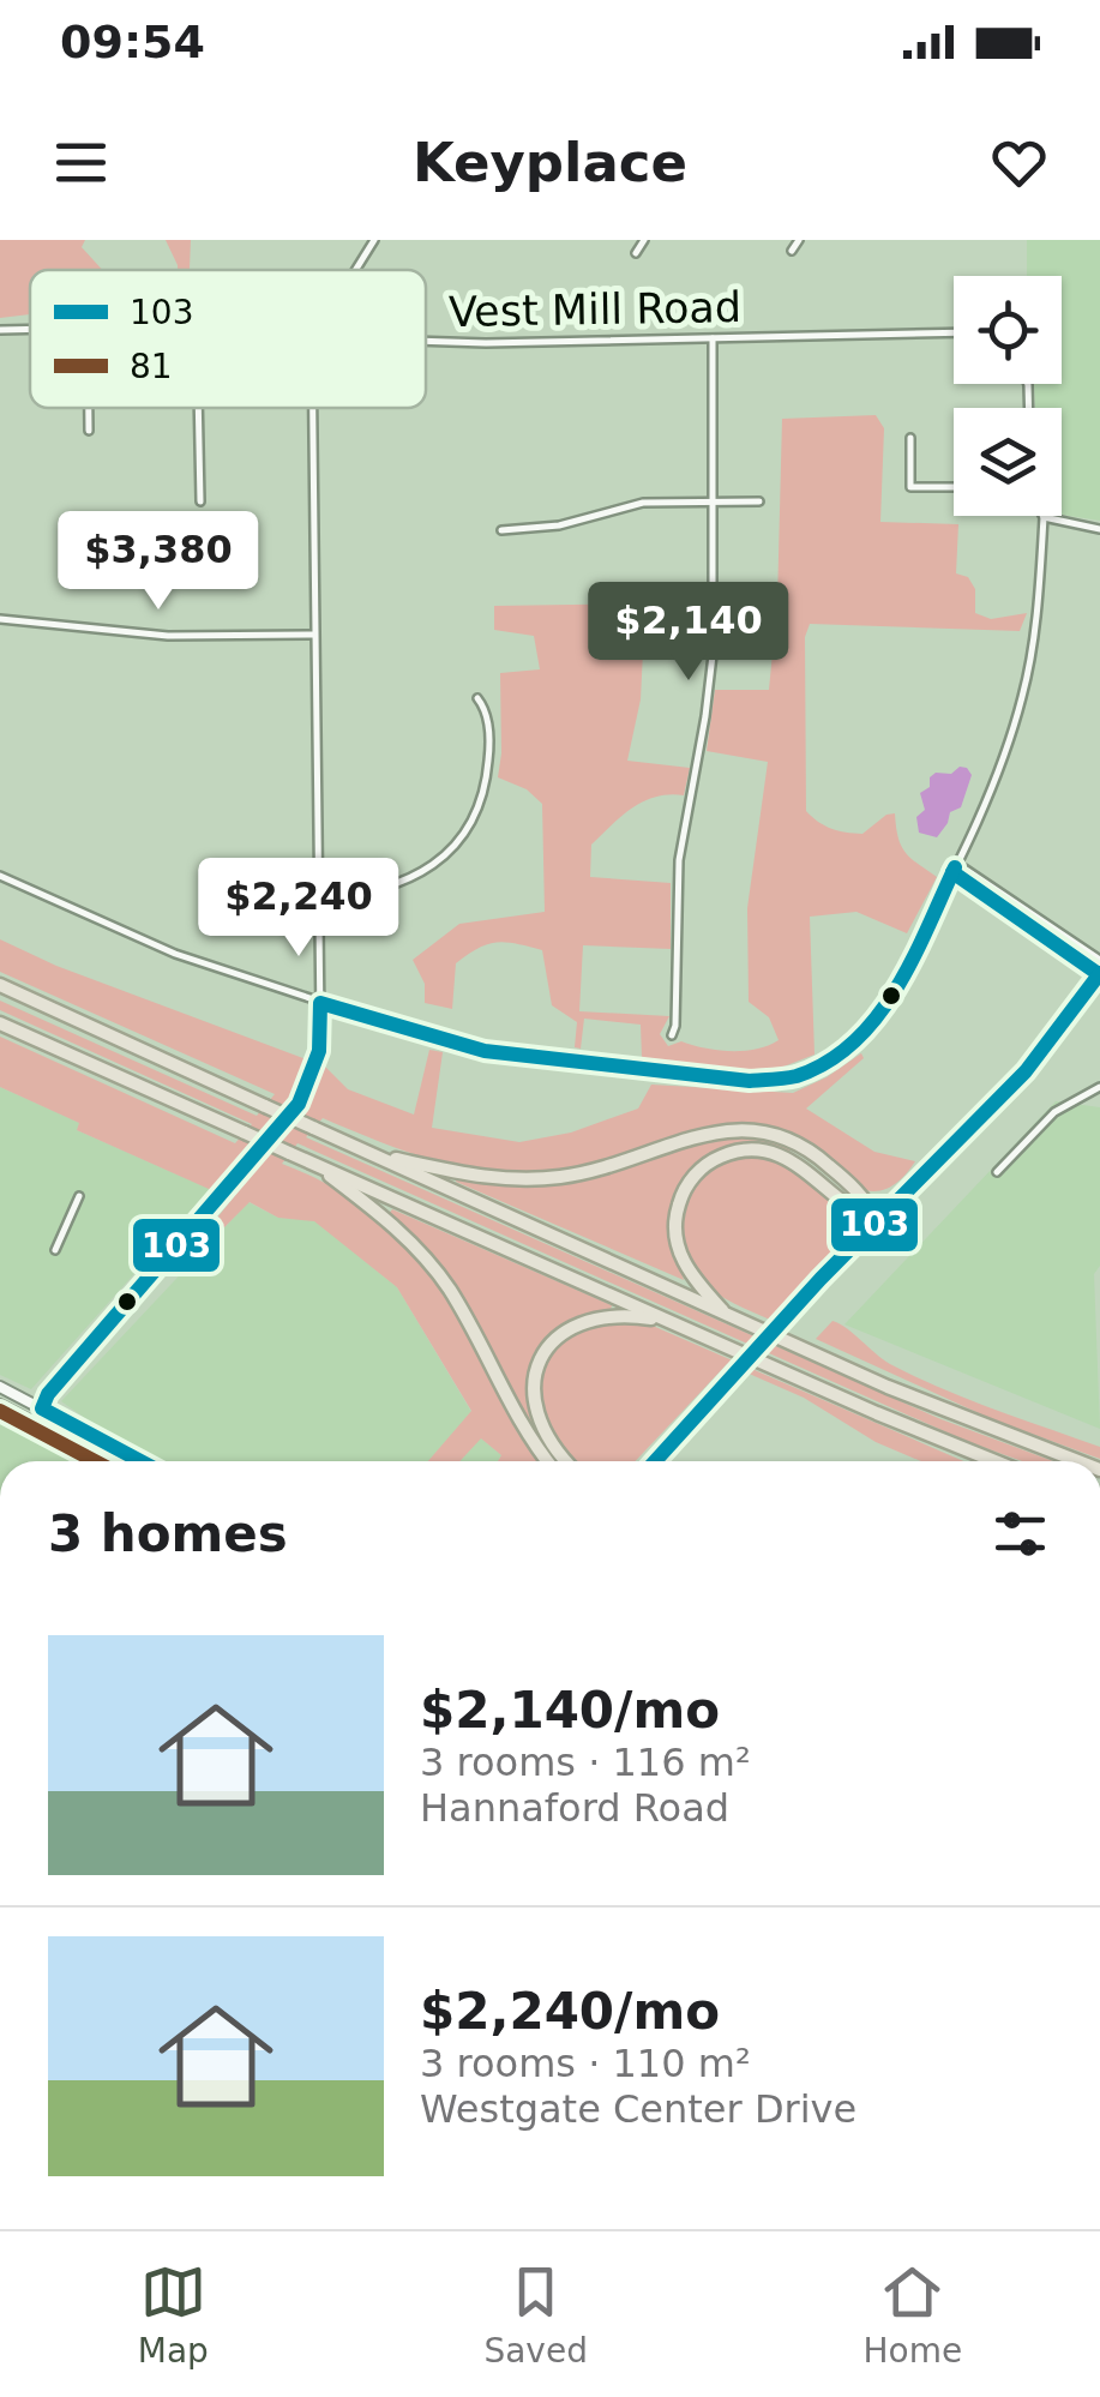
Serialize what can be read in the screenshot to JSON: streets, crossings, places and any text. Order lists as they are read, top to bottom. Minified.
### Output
{"streets":{"street":["Vest Mill Road"]},"lines":["transit line 103","transit line 81"],"legend":["103","81"],"page":{"status":"09:54","header":"Keyplace","price":["$3,380","$2,140","$2,240"],"heading":"3 homes","list":[{"name":"$2,140/mo","note":"3 rooms · 116 m² · Hannaford Road"},{"name":"$2,240/mo","note":"3 rooms · 110 m² · Westgate Center Drive"}],"tabs":["Map","Saved","Home"]}}
